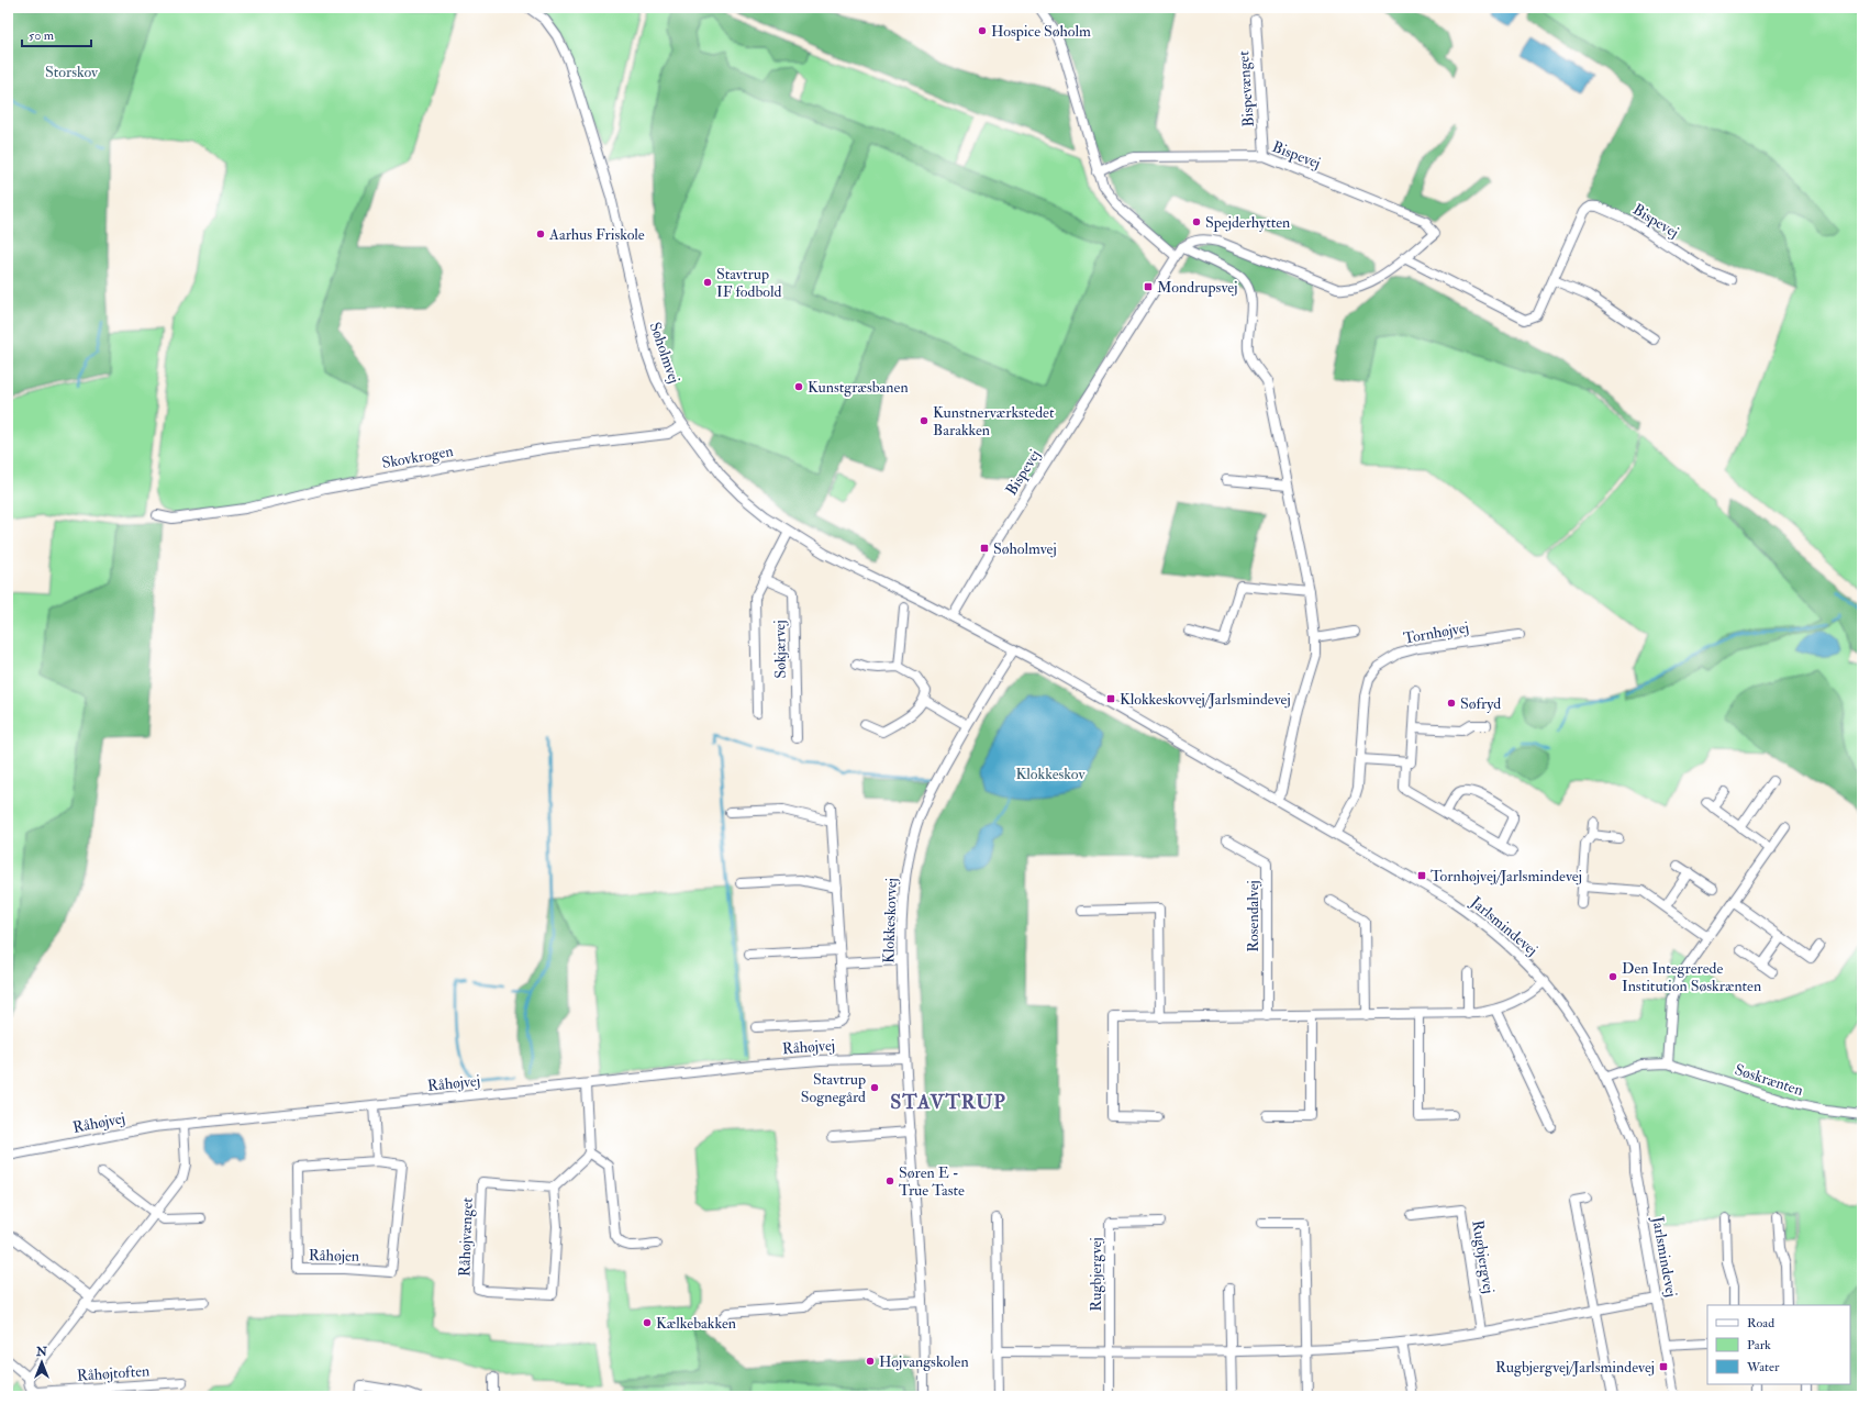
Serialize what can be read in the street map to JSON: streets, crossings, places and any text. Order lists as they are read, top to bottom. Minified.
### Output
{"streets":{"street":["Bispevænget","Bispevej","Søholmvej","Skovkrogen","Tornhøjvej","Søkjærvej","Rosendalvej","Klokkeskovvej","Jarlsmindevej","Råhøjvej","Søskrænten","Råhøjvænget","Råhøjen","Rugbjergvej","Råhøjtoften"]},"crossings":[["Bispevænget","Bispevej"],["Bispevej","Søholmvej"],["Søholmvej","Skovkrogen"],["Søholmvej","Søkjærvej"],["Søholmvej","Klokkeskovvej"],["Søholmvej","Jarlsmindevej"],["Tornhøjvej","Jarlsmindevej"],["Klokkeskovvej","Jarlsmindevej"],["Klokkeskovvej","Råhøjvej"],["Jarlsmindevej","Søskrænten"]],"districts":["STAVTRUP"],"parks":["Storskov","Klokkeskov"],"places":{"other":["Hospice Søholm","Spejderhytten","Aarhus Friskole","Stavtrup IF fodbold","Kunstgræsbanen","Kunstnerværkstedet Barakken","Søfryd","Den Integrerede Institution Søskrænten","Stavtrup Sognegård","Søren E - True Taste","Kælkebakken","Højvangskolen"],"transit":["Mondrupsvej","Søholmvej","Klokkeskovvej/Jarlsmindevej","Tornhøjvej/Jarlsmindevej","Rugbjergvej/Jarlsmindevej"]},"legend":["Road","Park","Water"],"scale_bar":"50 m","north":"top"}
